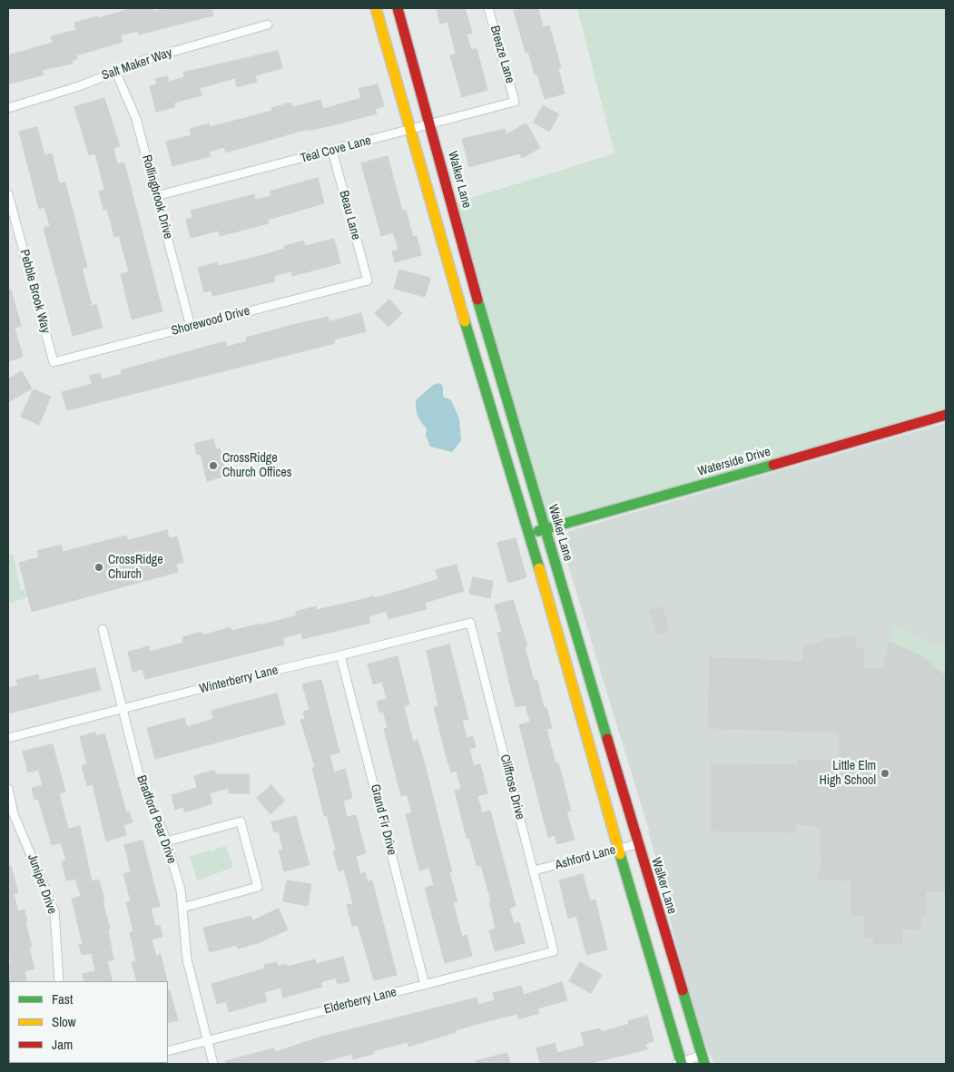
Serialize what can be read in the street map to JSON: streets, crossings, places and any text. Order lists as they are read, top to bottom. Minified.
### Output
{"streets":{"street":["Breeze Lane","Salt Maker Way","Teal Cove Lane","Walker Lane","Rollingbrook Drive","Beau Lane","Pebble Brook Way","Shorewood Drive","Waterside Drive","Winterberry Lane","Cliffrose Drive","Bradford Pear Drive","Grand Fir Drive","Ashford Lane","Juniper Drive","Elderberry Lane"]},"crossings":[["Breeze Lane","Teal Cove Lane"],["Salt Maker Way","Rollingbrook Drive"],["Teal Cove Lane","Walker Lane"],["Teal Cove Lane","Rollingbrook Drive"],["Teal Cove Lane","Beau Lane"],["Walker Lane","Waterside Drive"],["Walker Lane","Ashford Lane"],["Rollingbrook Drive","Shorewood Drive"],["Beau Lane","Shorewood Drive"],["Pebble Brook Way","Shorewood Drive"],["Winterberry Lane","Cliffrose Drive"],["Winterberry Lane","Bradford Pear Drive"],["Winterberry Lane","Grand Fir Drive"],["Cliffrose Drive","Ashford Lane"],["Cliffrose Drive","Elderberry Lane"],["Bradford Pear Drive","Elderberry Lane"],["Grand Fir Drive","Elderberry Lane"]],"places":["CrossRidge Church Offices","CrossRidge Church","Little Elm High School"],"legend":["Fast","Slow","Jam"]}
